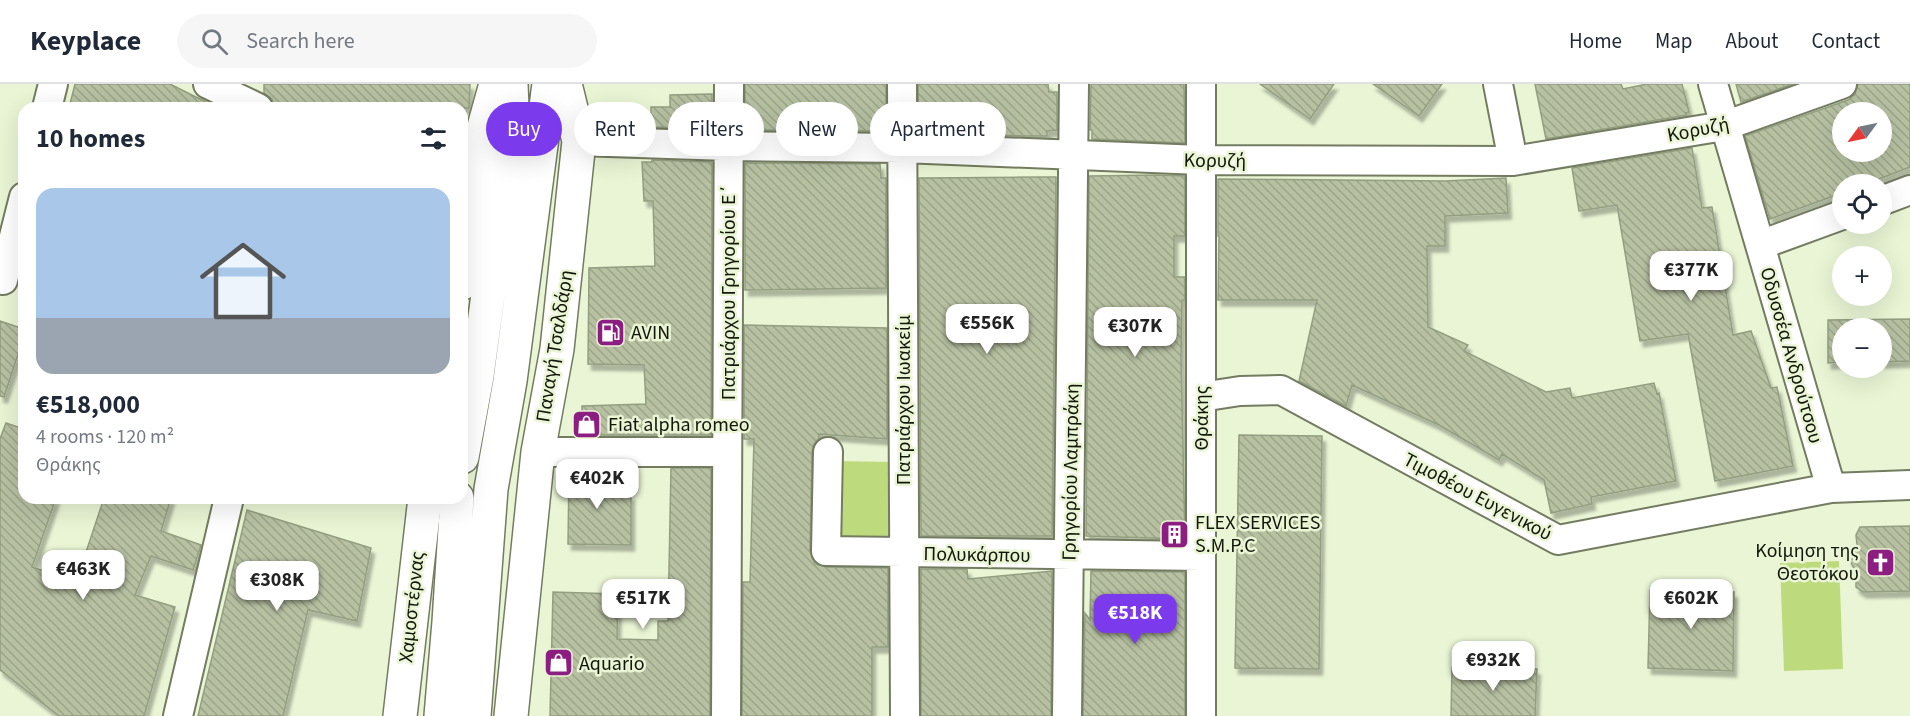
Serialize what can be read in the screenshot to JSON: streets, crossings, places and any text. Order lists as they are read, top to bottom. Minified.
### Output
{"streets":{"main road":["Παναγή Τσαλδάρη","Χαμοστέρνας"],"street":["Κορυζή","Πατριάρχου Γρηγορίου Ε΄","Οδυσσέα Ανδρούτσου","Πατριάρχου Ιωακείμ","Θράκης","Γρηγορίου Λαμπράκη","Τιμοθέου Ευγενικού","Πολυκάρπου"]},"crossings":[["Κορυζή","Οδυσσέα Ανδρούτσου"],["Κορυζή","Θράκης"],["Κορυζή","Γρηγορίου Λαμπράκη"],["Οδυσσέα Ανδρούτσου","Τιμοθέου Ευγενικού"],["Πατριάρχου Ιωακείμ","Πολυκάρπου"],["Θράκης","Τιμοθέου Ευγενικού"],["Θράκης","Πολυκάρπου"],["Γρηγορίου Λαμπράκη","Πολυκάρπου"]],"places":{"fuel station":["AVIN"],"shop":["Fiat alpha romeo","Aquario"],"building":["FLEX SERVICES S.M.P.C"],"church":["Κοίμηση της Θεοτόκου"]},"north":"bottom left","page":{"header":"Keyplace","search":"Search here","nav":["Home","Map","About","Contact"],"map_buttons":["+","−"],"chip":["Buy","Rent","Filters","New","Apartment"],"heading":"10 homes","list":[{"name":"€518,000","note":"4 rooms · 120 m² · Θράκης"}],"price":["€377K","€556K","€307K","€402K","€463K","€308K","€517K","€602K","€518K","€932K"]}}
